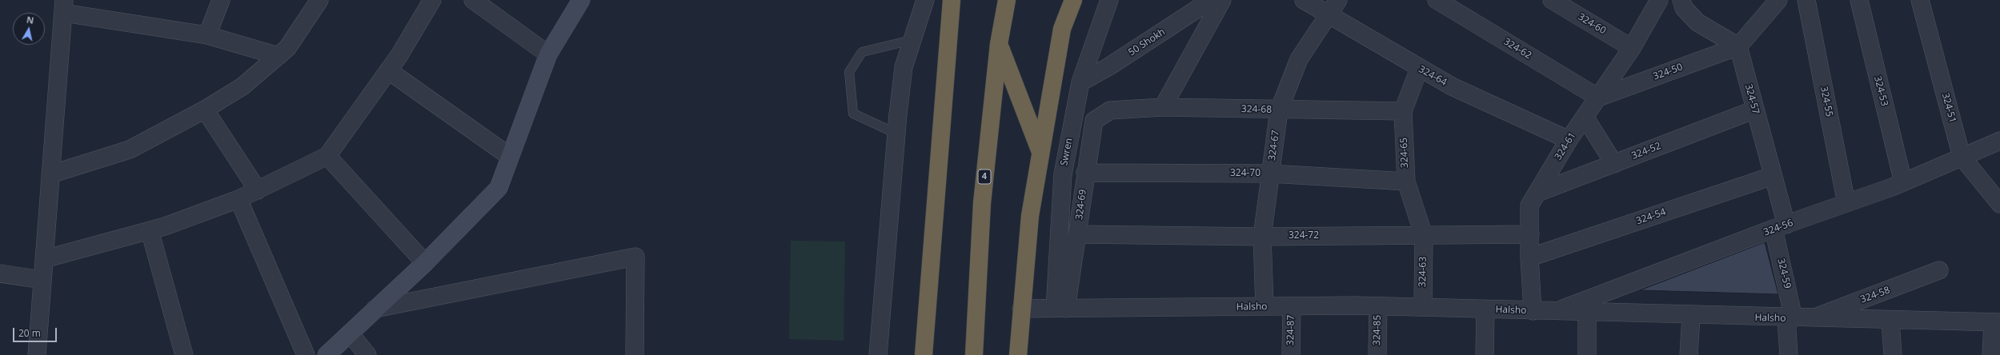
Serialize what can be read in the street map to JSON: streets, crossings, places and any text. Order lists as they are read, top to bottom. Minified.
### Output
{"streets":{"highway":["4"],"street":["324-60","50 Shokh","324-62","324-50","324-64","324-53","324-57","324-55","324-51","324-68","324-67","324-61","324-52","Swren","324-65","324-70","324-69","324-54","324-56","324-72","324-63","324-59","324-58","Halsho","324-87","324-85"]},"crossings":[["324-60","324-61"],["50 Shokh","Swren"],["324-62","324-50"],["324-62","324-61"],["324-50","324-57"],["324-50","324-61"],["324-64","324-67"],["324-64","324-61"],["324-64","324-65"],["324-53","324-56"],["324-57","324-52"],["324-57","324-54"],["324-57","324-56"],["324-57","324-59"],["324-55","324-56"],["324-51","324-56"],["324-68","324-67"],["324-68","324-65"],["324-68","324-69"],["324-67","324-70"],["324-67","324-72"],["324-67","Halsho"],["324-61","324-52"],["324-61","324-54"],["324-61","324-72"],["324-61","Halsho"],["Swren","324-69"],["Swren","Halsho"],["324-65","324-70"],["324-65","324-72"],["324-65","324-63"],["324-70","324-69"],["324-69","324-72"],["324-69","Halsho"],["324-56","324-59"],["324-56","Halsho"],["324-72","324-63"],["324-63","Halsho"],["324-59","324-58"],["324-59","Halsho"],["324-58","Halsho"],["Halsho","324-87"],["Halsho","324-85"]],"scale_bar":"20 m","north":"top"}
